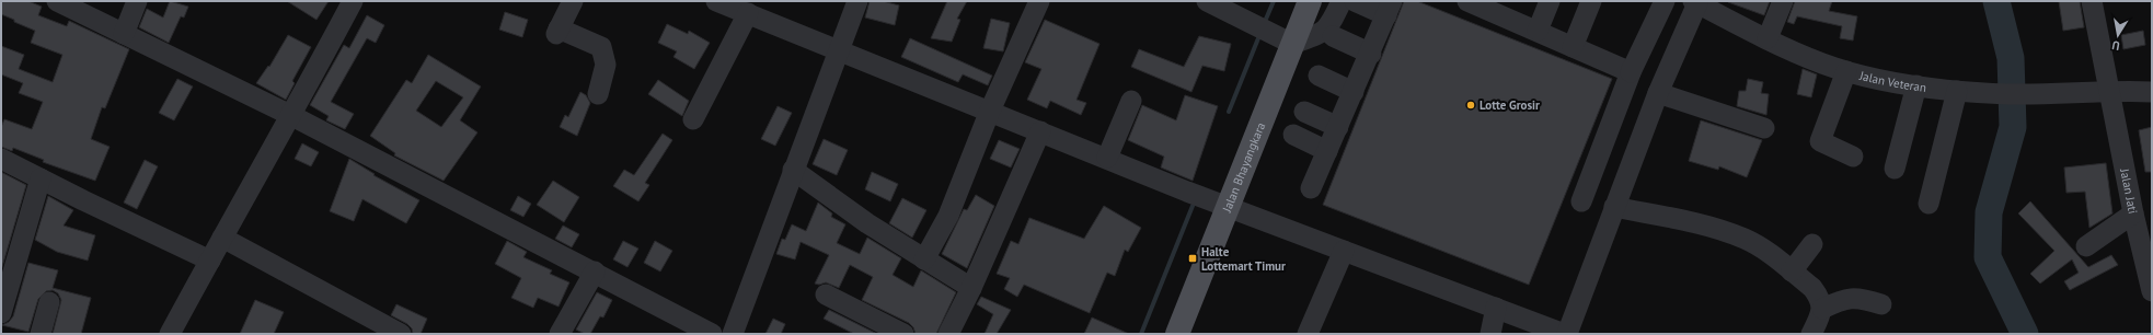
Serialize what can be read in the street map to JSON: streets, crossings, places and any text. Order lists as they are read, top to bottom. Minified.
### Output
{"streets":{"main road":["Jalan Bhayangkara"],"street":["Jalan Veteran","Jalan Jati"]},"crossings":[["Jalan Veteran","Jalan Jati"]],"places":{"other":["Lotte Grosir"],"transit":["Halte Lottemart Timur"]},"north":"bottom"}
